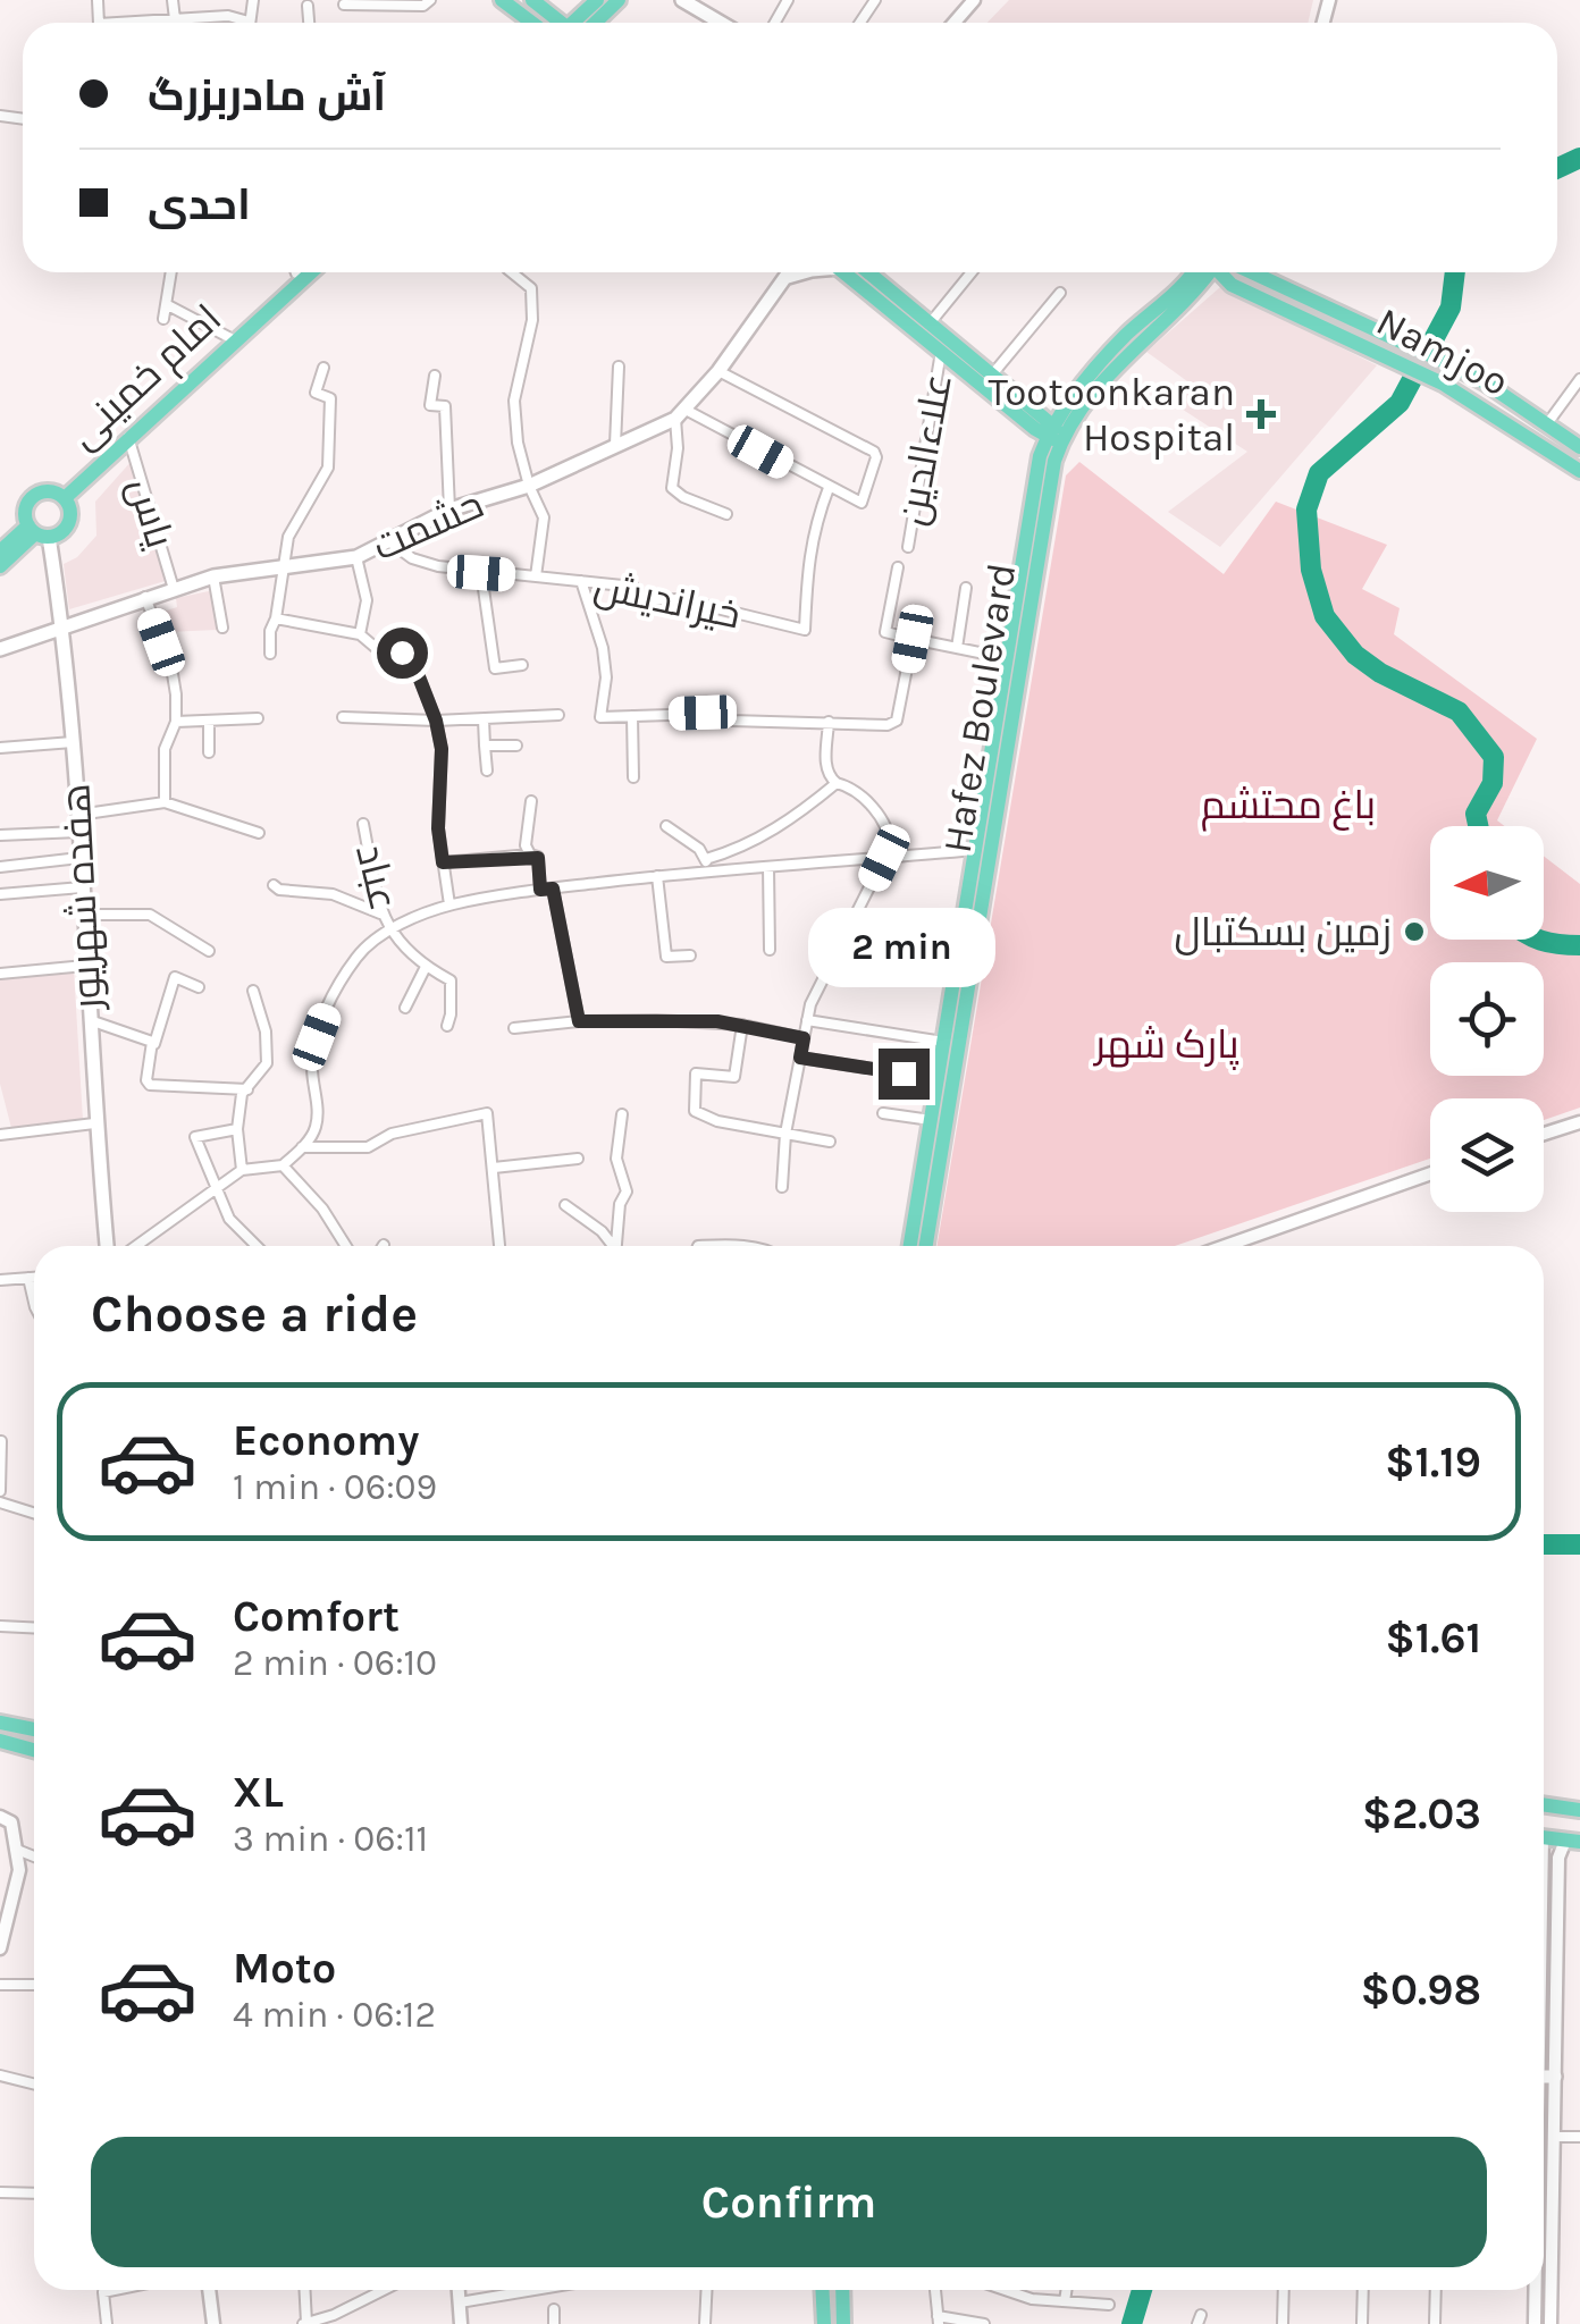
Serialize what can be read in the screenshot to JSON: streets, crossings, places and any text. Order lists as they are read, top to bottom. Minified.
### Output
{"streets":{"main road":["Namjoo","امام خمینی","حشمت","Hafez Boulevard","هفده شهریور"],"street":["علاءالدین","یاس","خیراندیش","عباد"]},"crossings":[["امام خمینی","یاس"],["امام خمینی","هفده شهریور"],["یاس","حشمت"],["حشمت","خیراندیش"],["حشمت","هفده شهریور"]],"parks":["باغ محتشم","پارک شهر"],"places":{"health":["Tootoonkaran Hospital"],"other":["زمین بسکتبال"]},"north":"left","page":{"banner":["آش مادربزرگ","احدی"],"bubble":"2 min","heading":"Choose a ride","list":[{"name":"Economy","note":"1 min · 06:09","value":"$1.19"},{"name":"Comfort","note":"2 min · 06:10","value":"$1.61"},{"name":"XL","note":"3 min · 06:11","value":"$2.03"},{"name":"Moto","note":"4 min · 06:12","value":"$0.98"}],"buttons":"Confirm"}}
